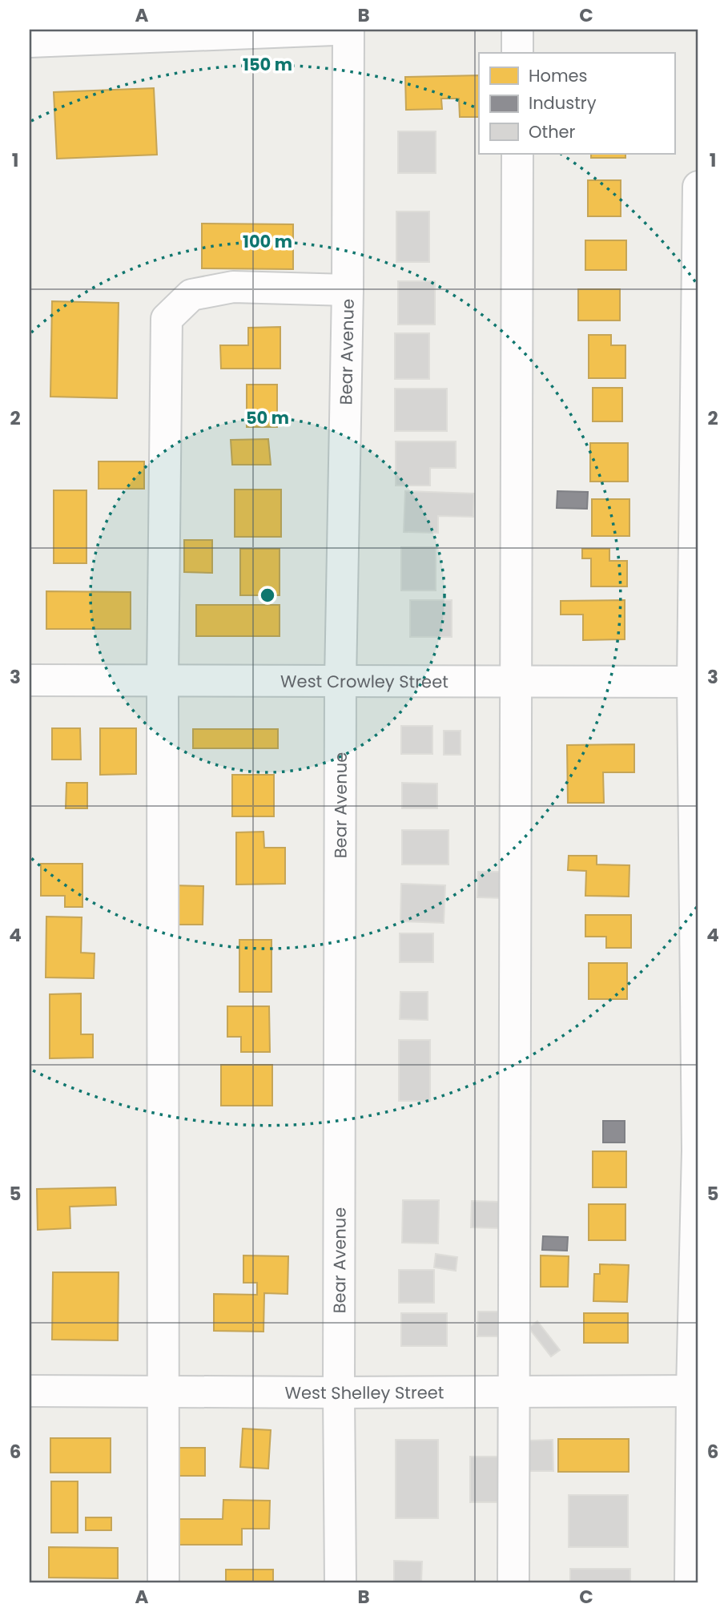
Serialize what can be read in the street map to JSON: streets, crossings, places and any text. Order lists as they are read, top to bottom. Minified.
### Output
{"streets":{"street":["Bear Avenue","West Crowley Street","West Shelley Street"]},"crossings":[["Bear Avenue","West Crowley Street"],["Bear Avenue","West Shelley Street"]],"legend":["Homes","Industry","Other"],"grid":{"columns":["A","B","C"],"rows":["1","2","3","4","5","6"]},"rings":["150 m","100 m","50 m"]}
